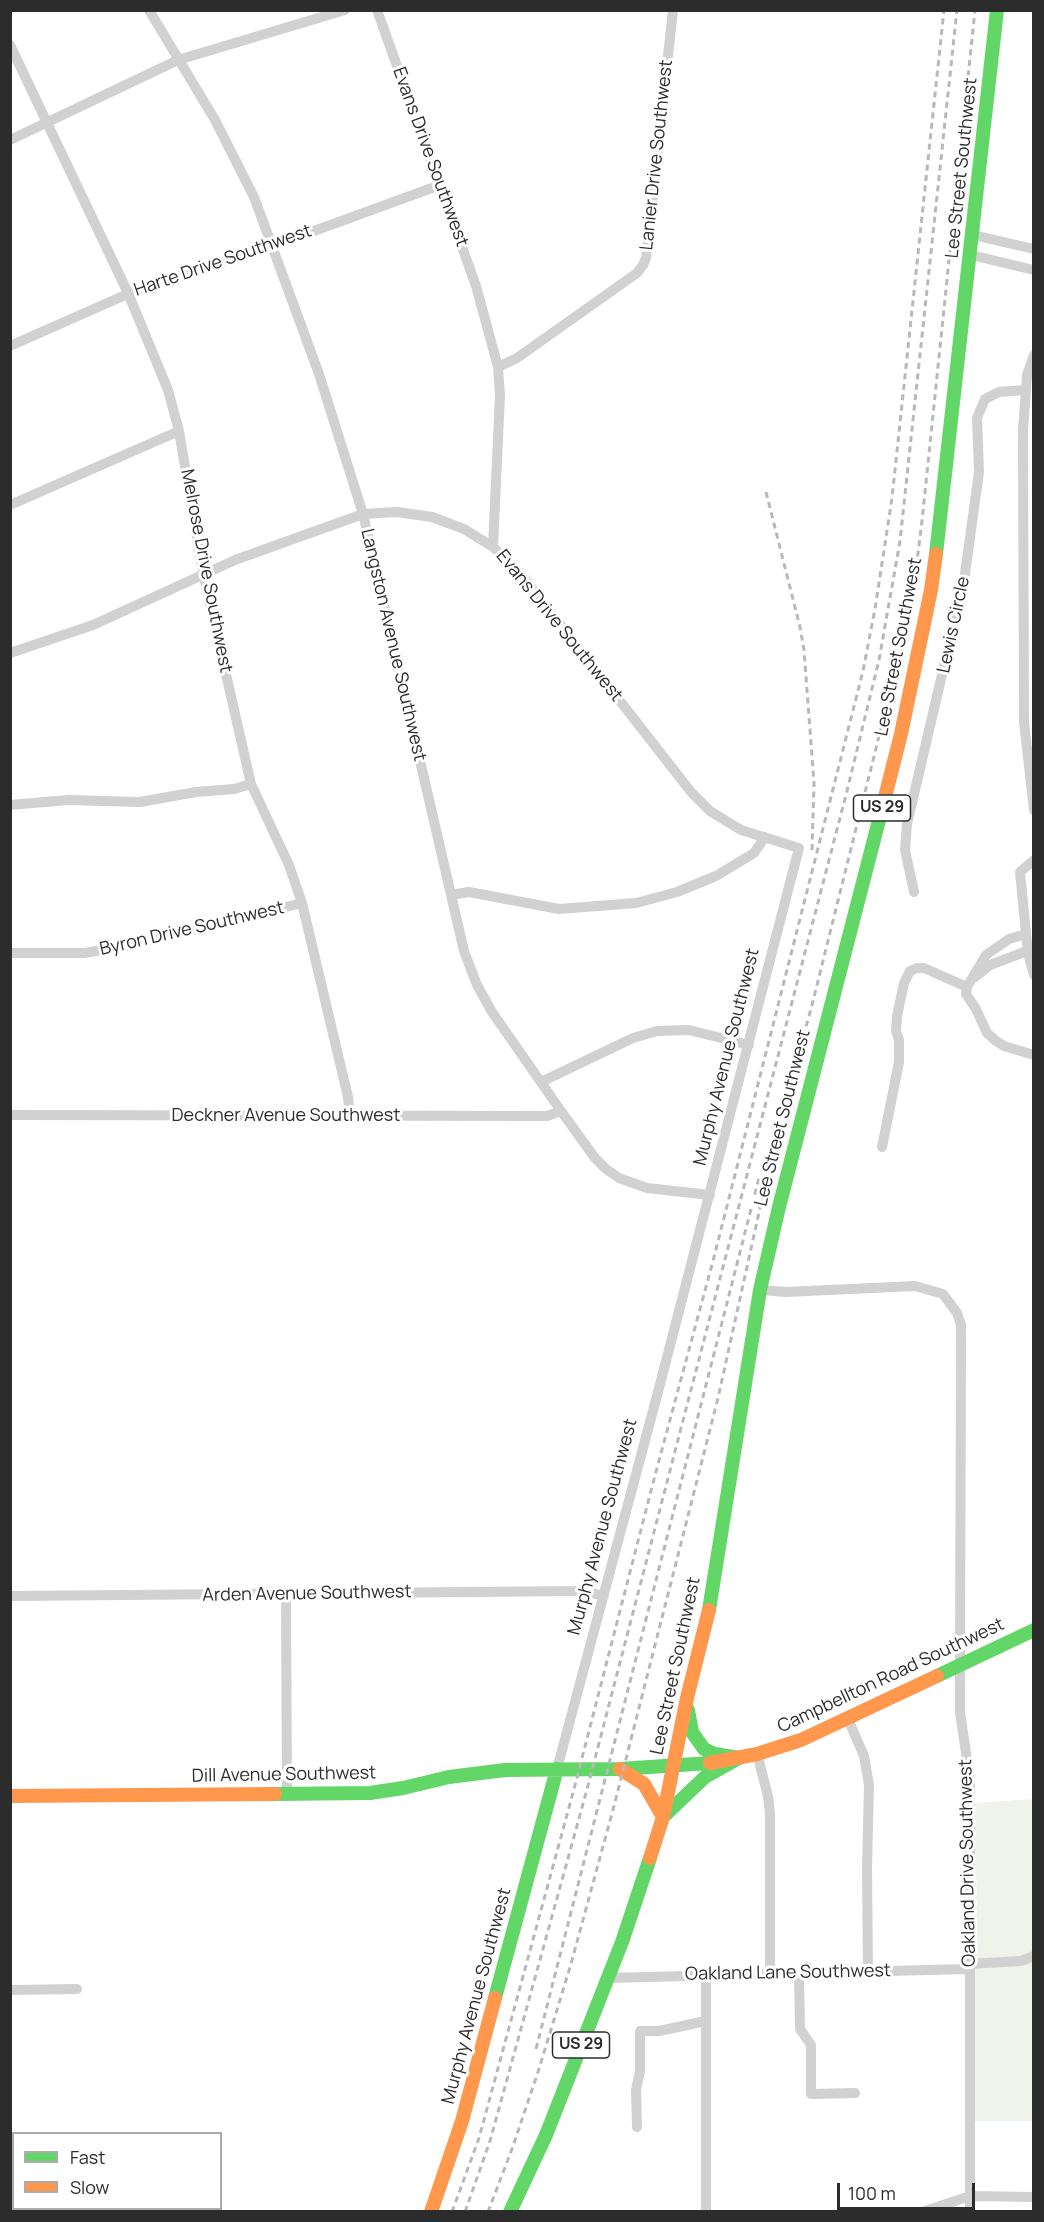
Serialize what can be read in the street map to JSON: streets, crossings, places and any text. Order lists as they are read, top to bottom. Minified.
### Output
{"streets":{"main road":["Lee Street Southwest","US 29","Murphy Avenue Southwest","Campbellton Road Southwest","Dill Avenue Southwest"],"street":["Lanier Drive Southwest","Evans Drive Southwest","Harte Drive Southwest","Melrose Drive Southwest","Lewis Circle","Langston Avenue Southwest","Byron Drive Southwest","Deckner Avenue Southwest","Arden Avenue Southwest","Oakland Drive Southwest","Oakland Lane Southwest"]},"crossings":[["Lanier Drive Southwest","Evans Drive Southwest"],["Evans Drive Southwest","Harte Drive Southwest"],["Evans Drive Southwest","Murphy Avenue Southwest"],["Lee Street Southwest","Campbellton Road Southwest"],["Lee Street Southwest","Oakland Drive Southwest"],["Lee Street Southwest","Oakland Lane Southwest"],["Harte Drive Southwest","Melrose Drive Southwest"],["Harte Drive Southwest","Langston Avenue Southwest"],["Melrose Drive Southwest","Byron Drive Southwest"],["Melrose Drive Southwest","Deckner Avenue Southwest"],["Langston Avenue Southwest","Murphy Avenue Southwest"],["Langston Avenue Southwest","Deckner Avenue Southwest"],["Murphy Avenue Southwest","Arden Avenue Southwest"],["Murphy Avenue Southwest","Dill Avenue Southwest"],["Campbellton Road Southwest","Dill Avenue Southwest"],["Campbellton Road Southwest","Oakland Drive Southwest"],["Oakland Drive Southwest","Oakland Lane Southwest"]],"legend":["Fast","Slow"],"scale_bar":"100 m"}
